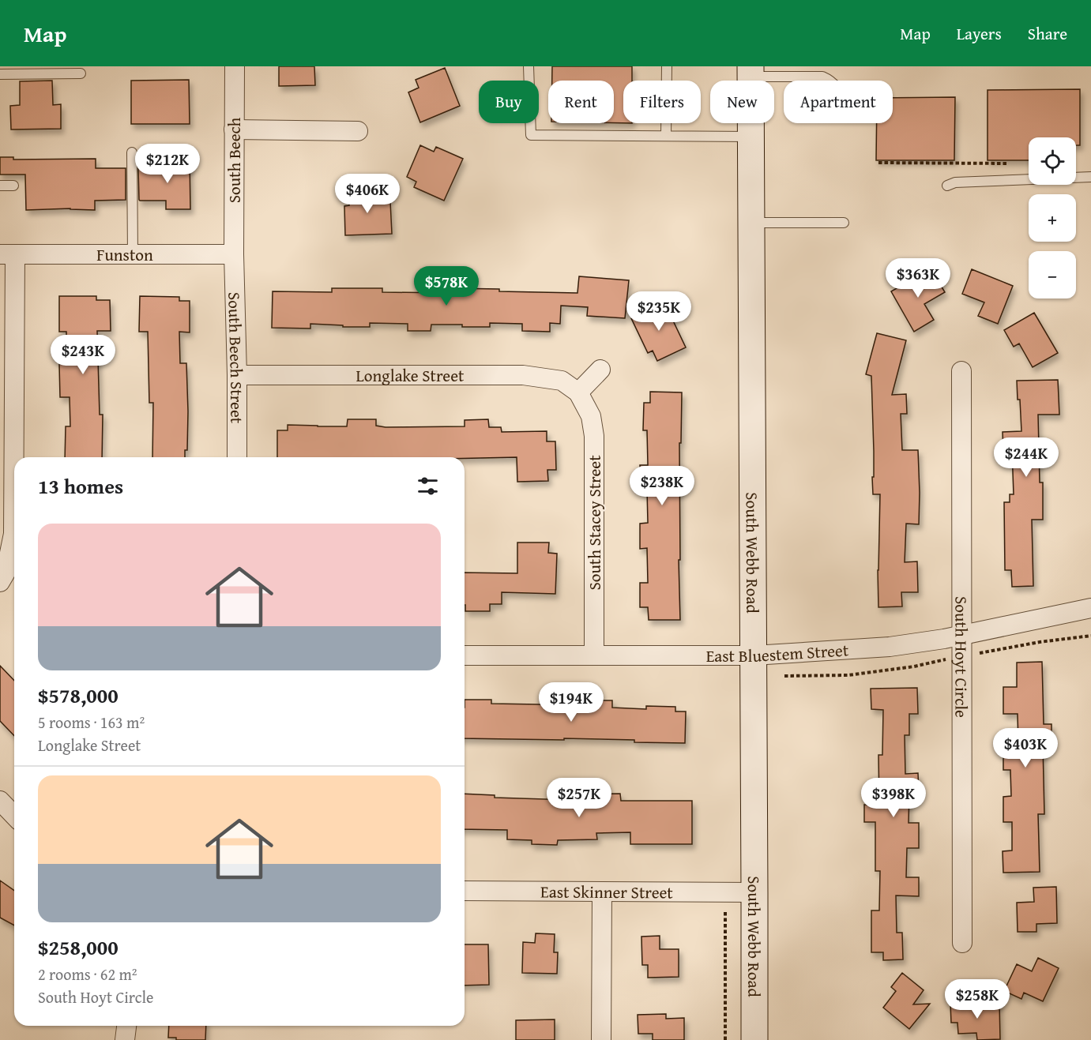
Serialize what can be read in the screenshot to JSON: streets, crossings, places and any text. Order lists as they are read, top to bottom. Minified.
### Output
{"streets":{"main road":["South Webb Road"],"street":["South Beech","Funston","South Beech Street","Longlake Street","South Stacey Street","East Bluestem Street","South Hoyt Circle","East Skinner Street"]},"crossings":[["South Beech","Funston"],["South Beech","South Beech Street"],["Funston","South Beech Street"],["South Beech Street","Longlake Street"],["Longlake Street","South Stacey Street"],["South Stacey Street","East Bluestem Street"],["South Webb Road","East Bluestem Street"],["South Webb Road","East Skinner Street"],["East Bluestem Street","South Hoyt Circle"]],"page":{"header":"Map","nav":["Map","Layers","Share"],"chip":["Buy","Rent","Filters","New","Apartment"],"map_buttons":["+","−"],"price":["$212K","$406K","$363K","$578K","$235K","$243K","$244K","$238K","$194K","$403K","$257K","$398K","$258K"],"heading":"13 homes","list":[{"name":"$578,000","note":"5 rooms · 163 m² · Longlake Street"},{"name":"$258,000","note":"2 rooms · 62 m² · South Hoyt Circle"}]}}
